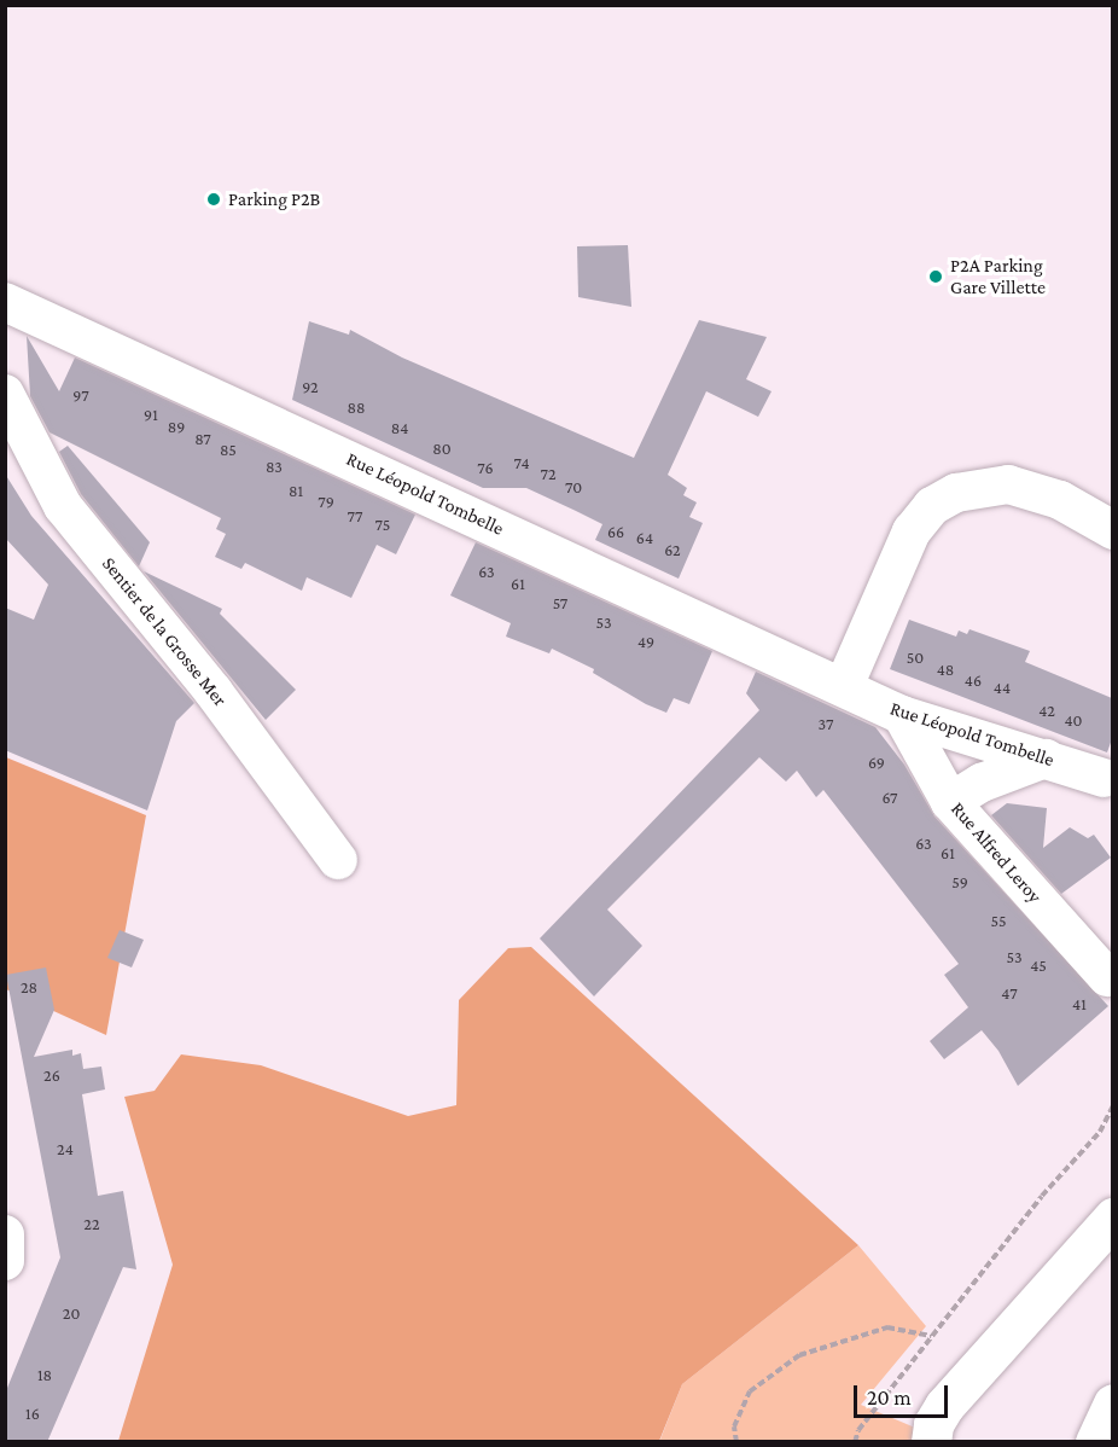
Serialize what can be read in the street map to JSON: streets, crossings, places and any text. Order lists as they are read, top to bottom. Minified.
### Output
{"streets":{"street":["Rue Léopold Tombelle","Sentier de la Grosse Mer","Rue Alfred Leroy"]},"crossings":[["Rue Léopold Tombelle","Rue Alfred Leroy"]],"places":["Parking P2B","P2A Parking Gare Villette"],"house_numbers":["92","97","88","91","89","84","87","80","85","74","83","76","72","70","81","79","77","75","66","64","62","63","61","57","53","49","50","48","46","44","42","40","37","69","67","63","61","59","55","53","45","28","47","41","26","24","22","20","18","16"],"scale_bar":"20 m"}
